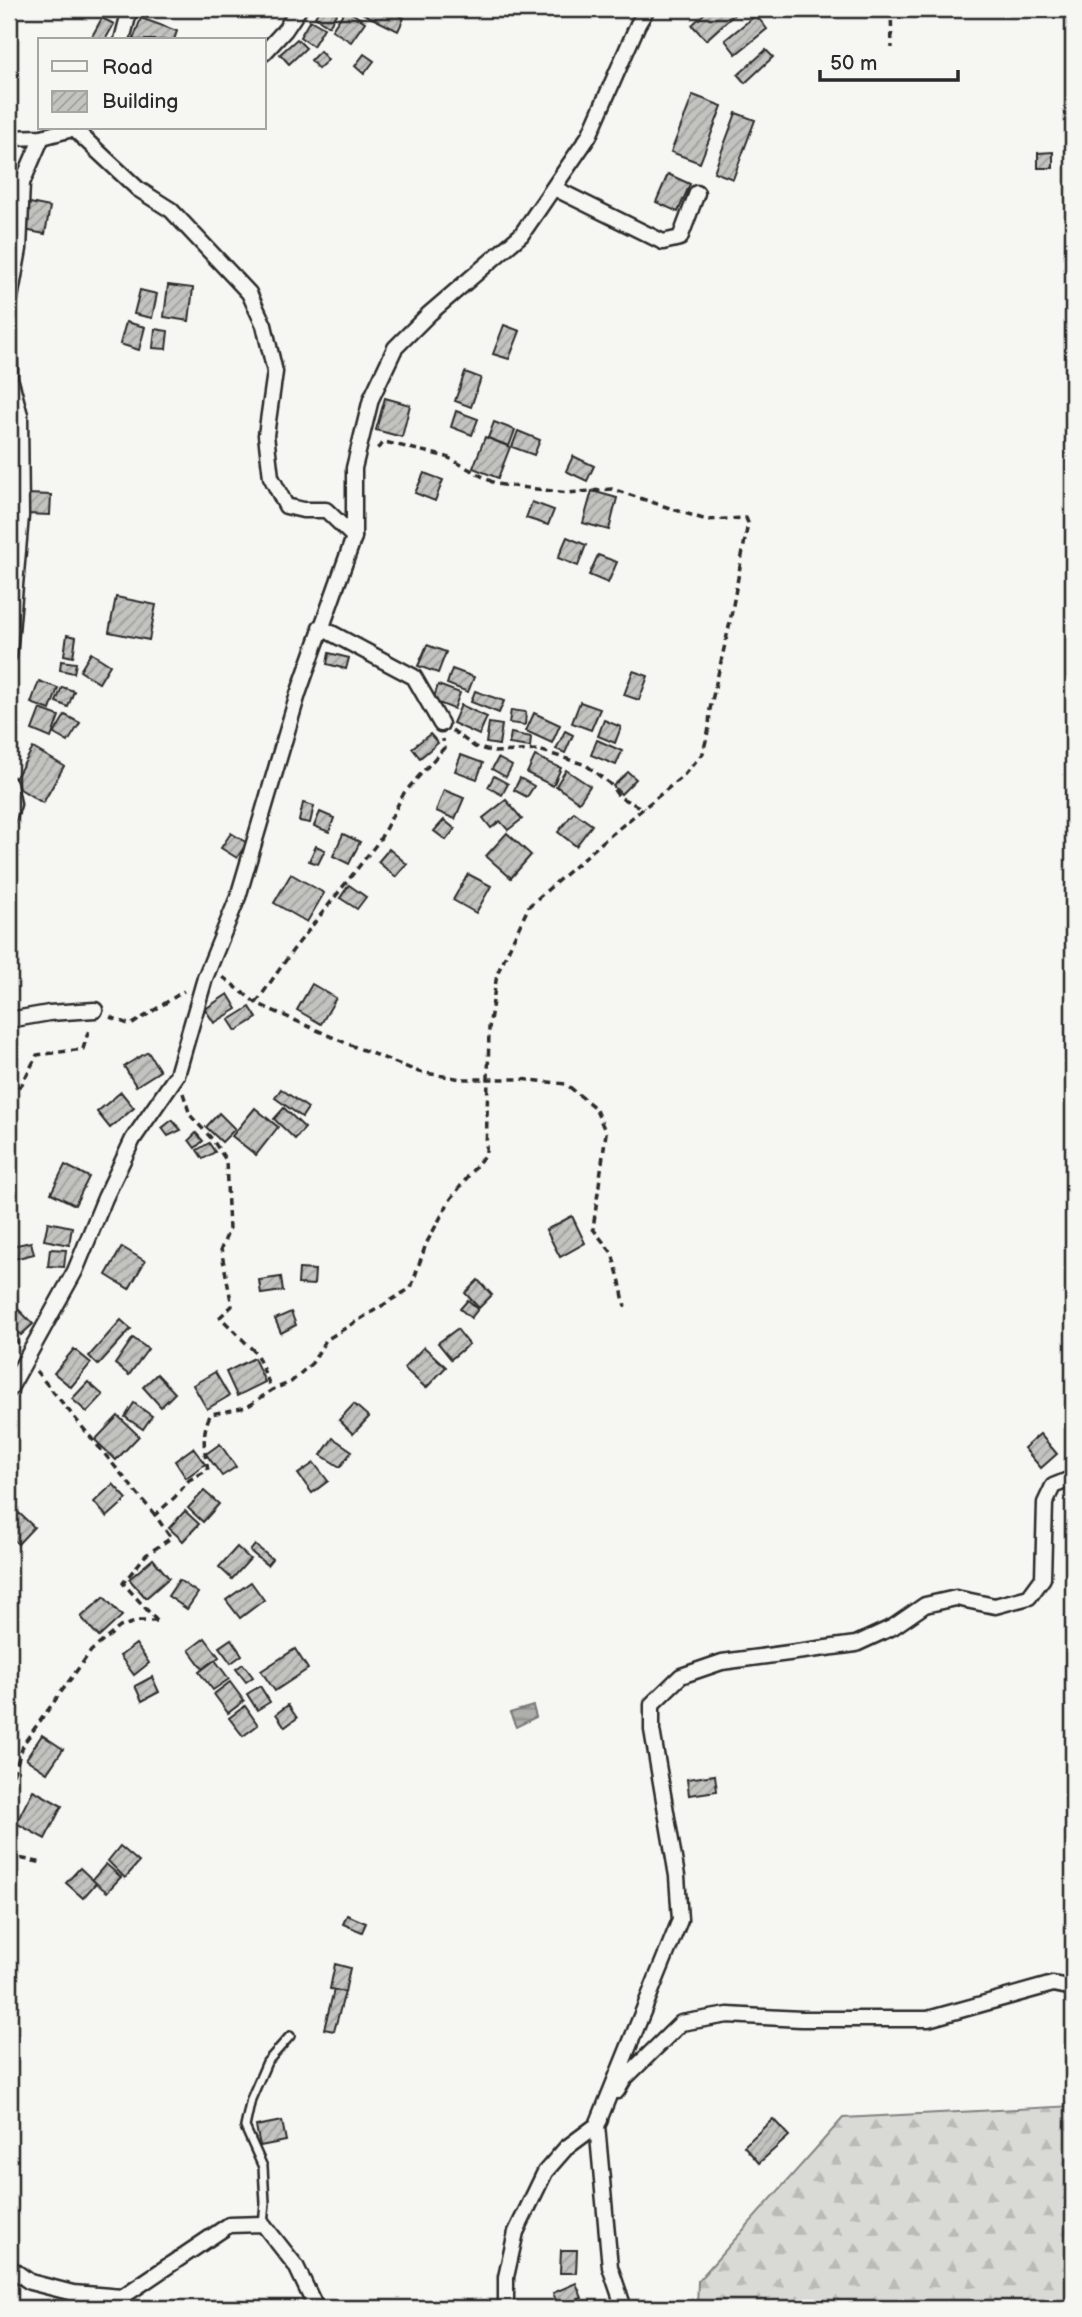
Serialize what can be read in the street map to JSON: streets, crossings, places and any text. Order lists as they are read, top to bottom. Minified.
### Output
{"legend":["Road","Building"],"scale_bar":"50 m"}
